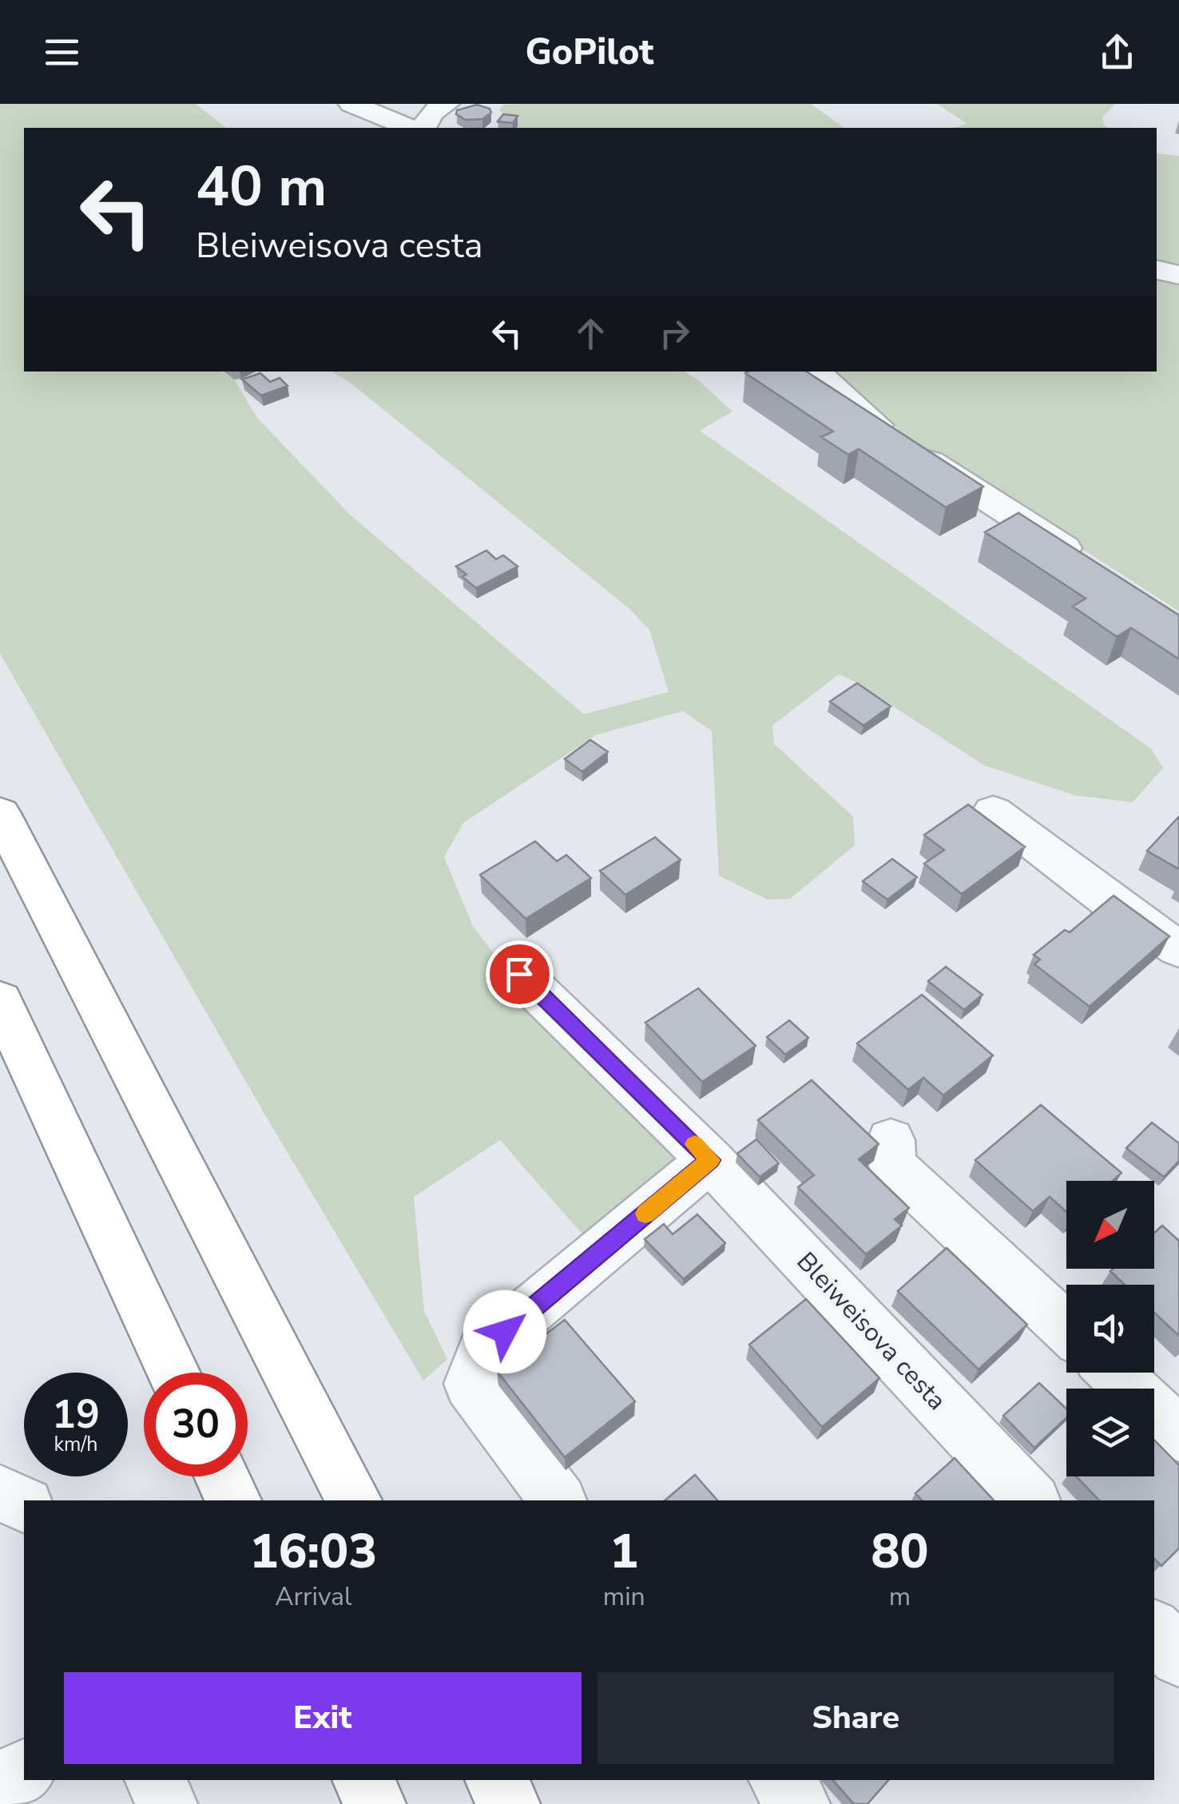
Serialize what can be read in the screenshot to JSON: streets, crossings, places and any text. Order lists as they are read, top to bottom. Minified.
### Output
{"streets":{"street":["Bleiweisova cesta"]},"north":"bottom left","page":{"header":"GoPilot","turn":["40 m","Bleiweisova cesta"],"speed":"19 km/h","limit":"30","eta":["16:03","Arrival","1","min","80","m"],"buttons":["Exit","Share"]}}
